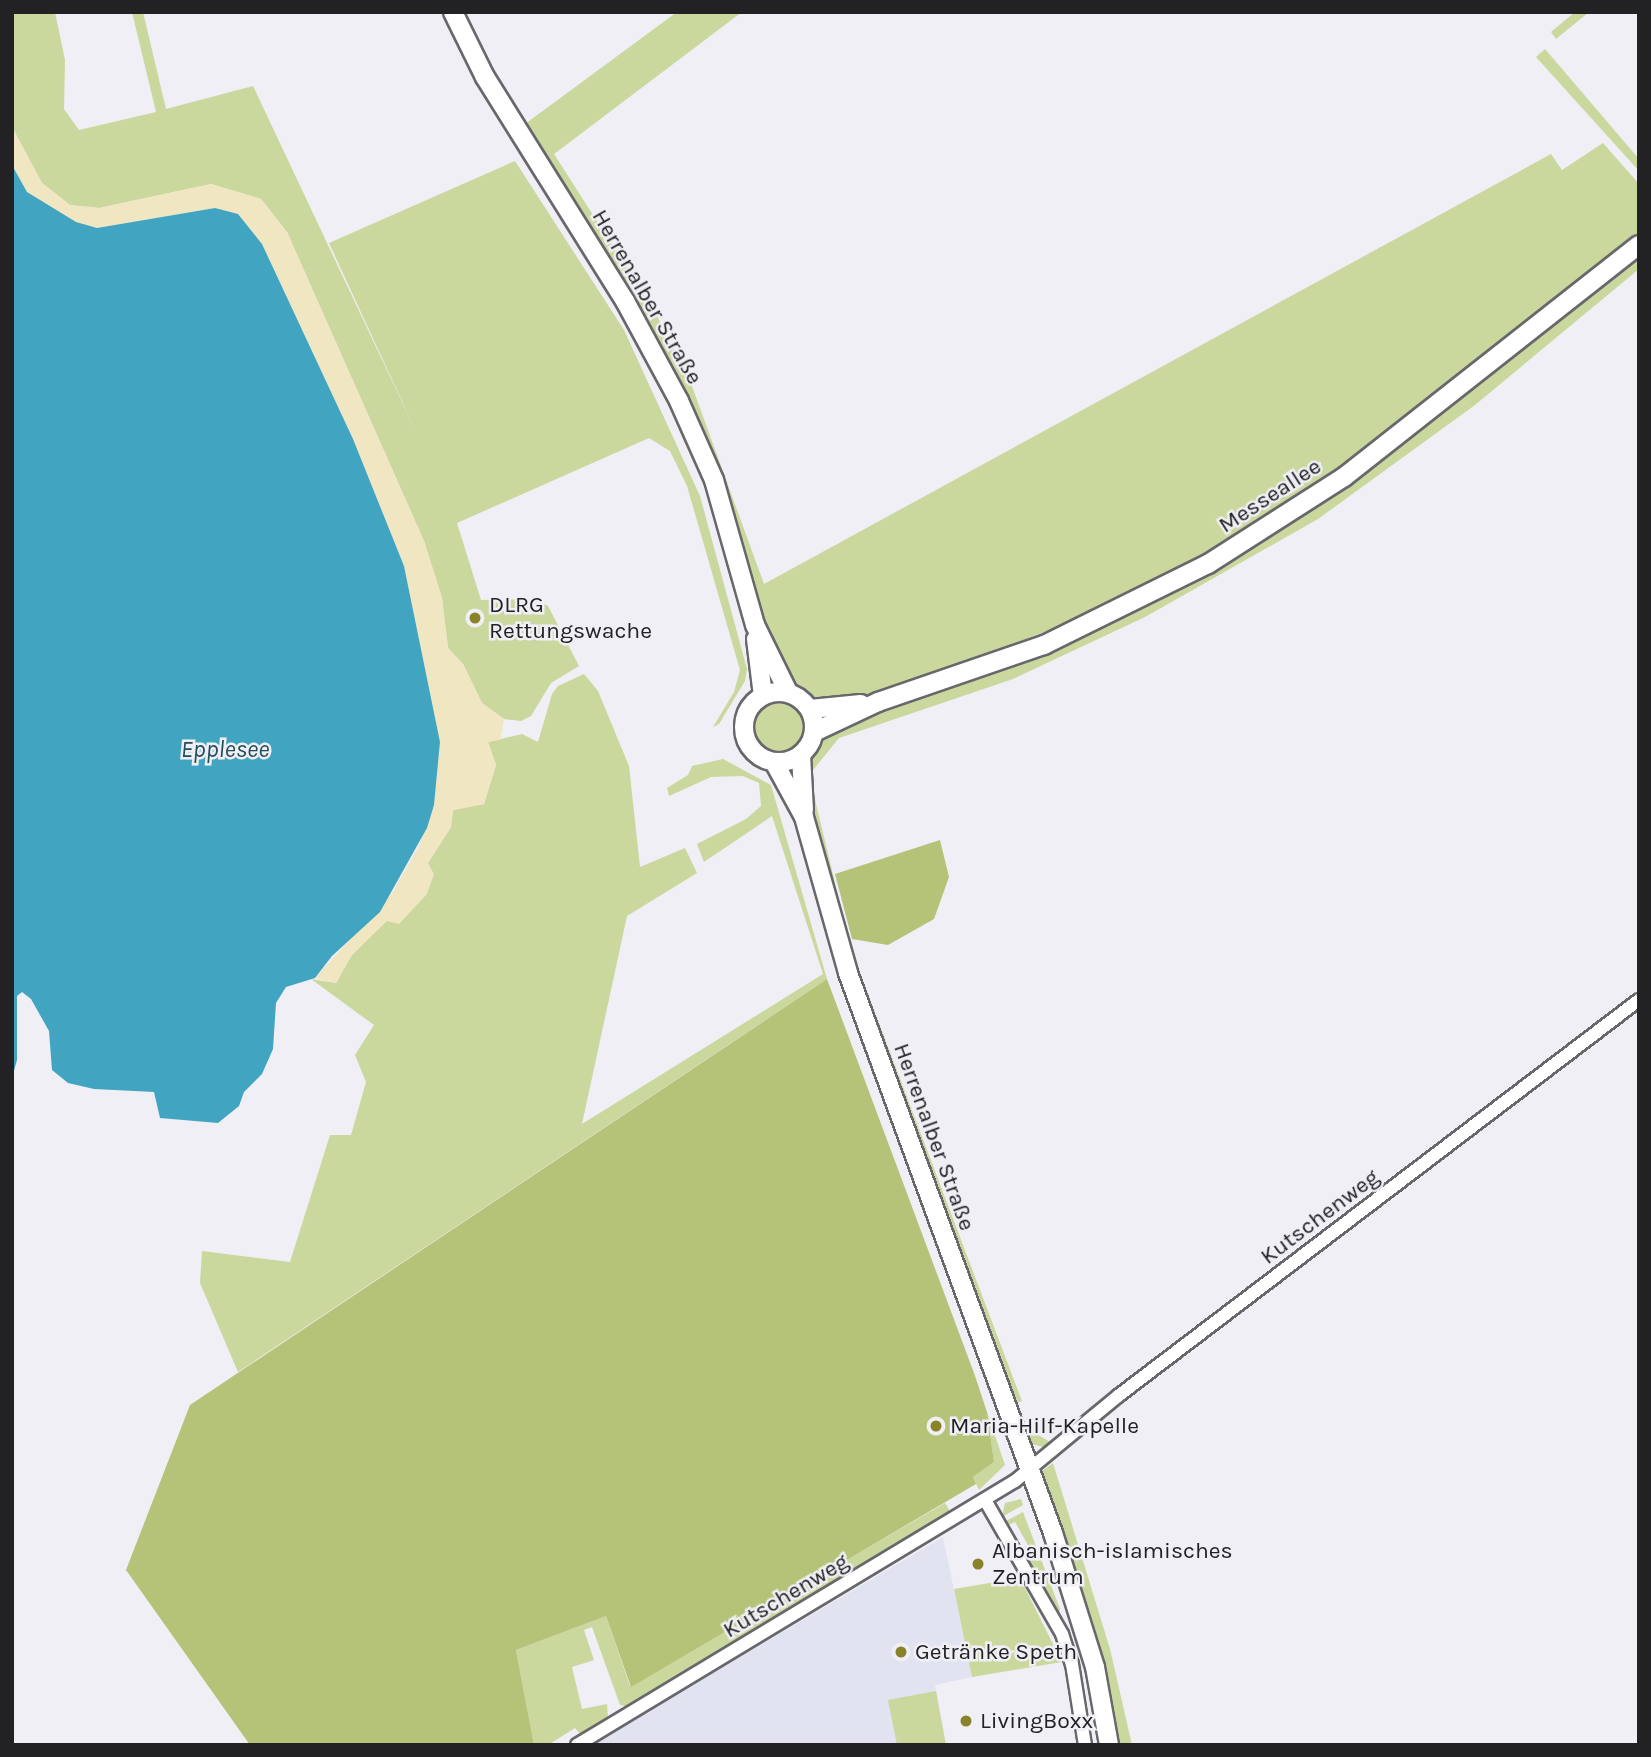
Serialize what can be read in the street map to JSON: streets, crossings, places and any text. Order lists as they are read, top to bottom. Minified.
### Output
{"streets":{"street":["Herrenalber Straße","Messeallee","Kutschenweg"]},"crossings":[["Herrenalber Straße","Messeallee"],["Herrenalber Straße","Kutschenweg"]],"water":["Epplesee"],"places":["DLRG Rettungswache","Maria-Hilf-Kapelle","Albanisch-islamisches Zentrum","Getränke Speth","LivingBoxx"]}
